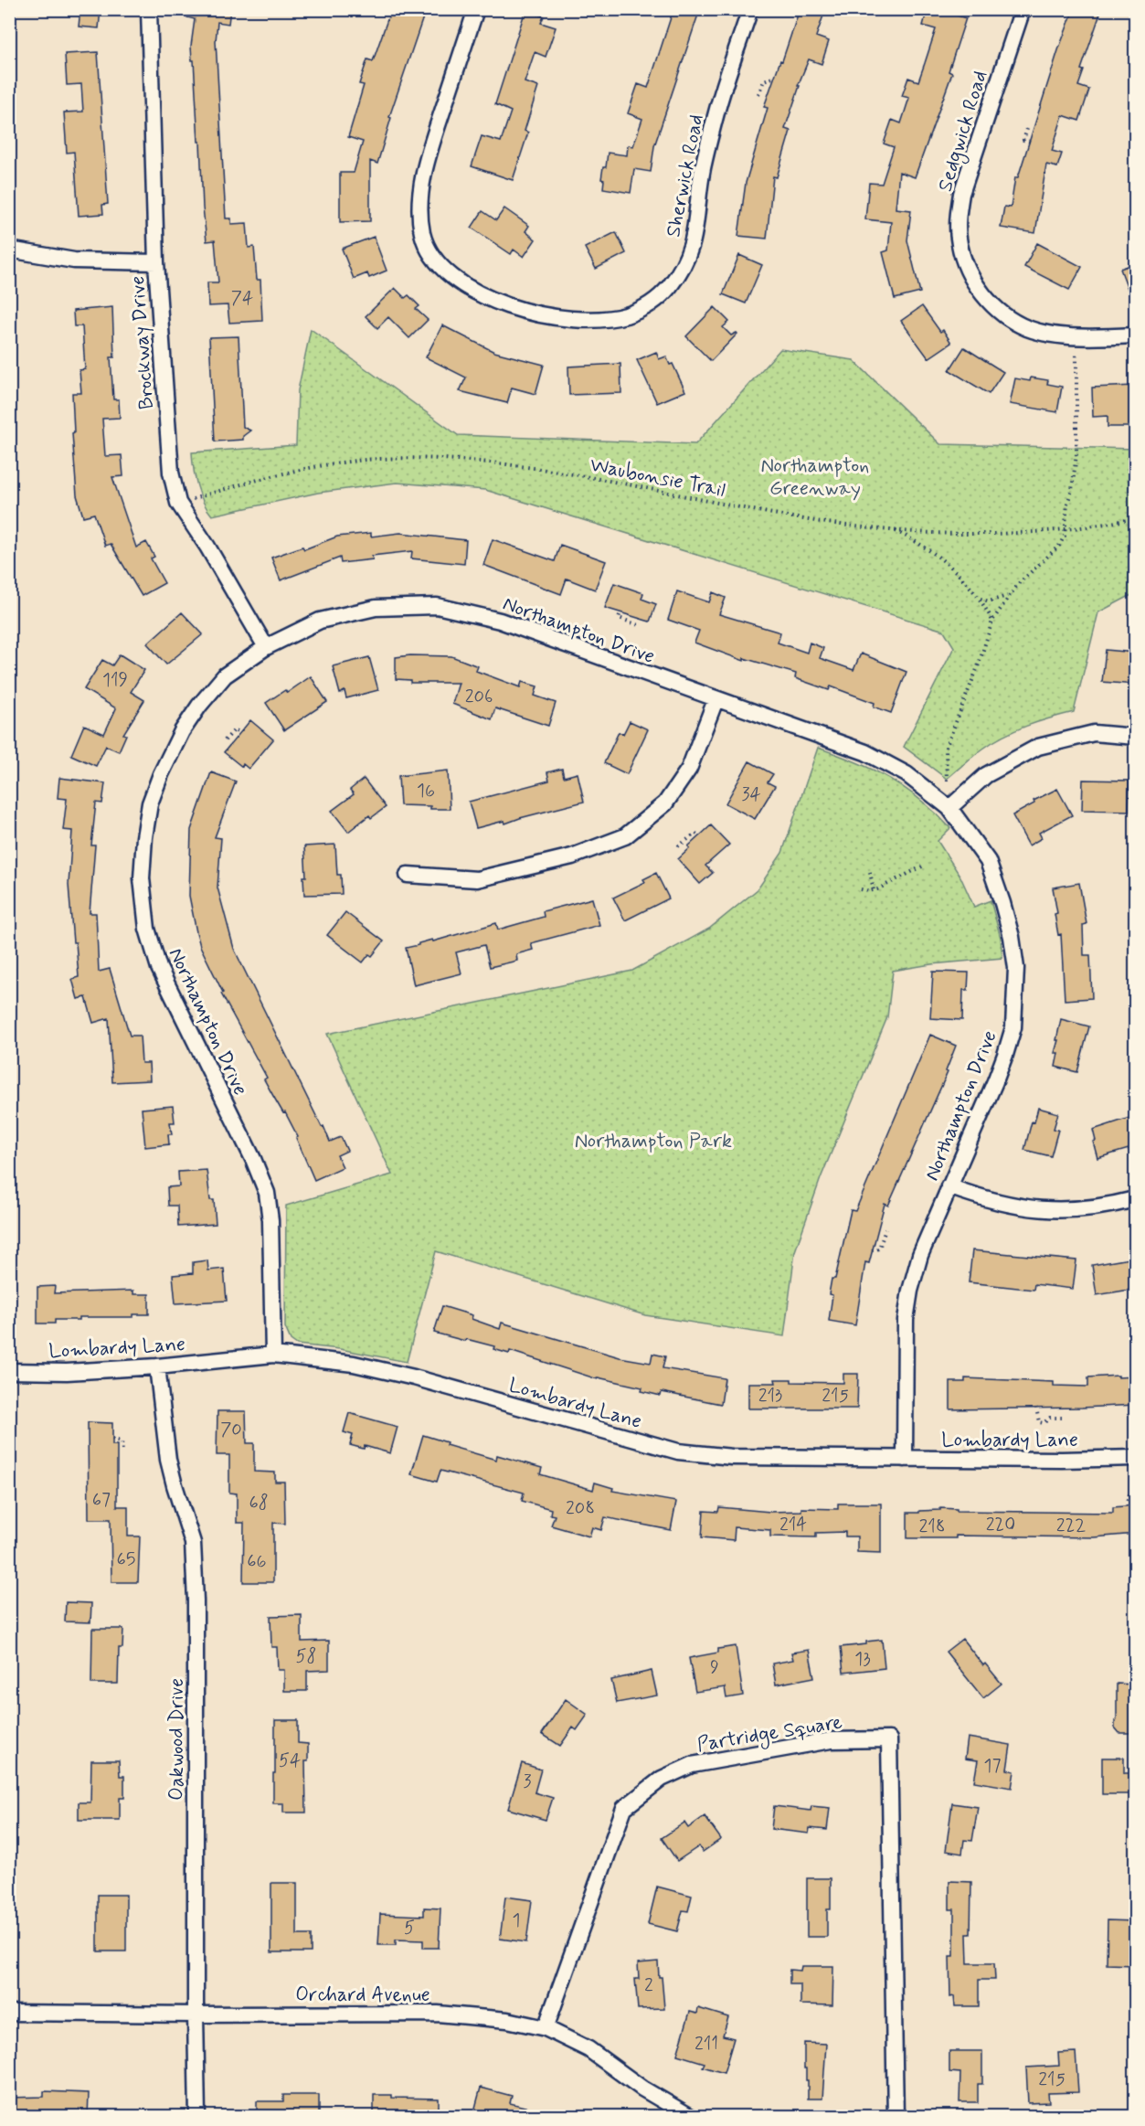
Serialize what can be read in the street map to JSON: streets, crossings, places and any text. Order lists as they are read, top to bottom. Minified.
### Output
{"streets":{"street":["Sedgwick Road","Sherwick Road","Brockway Drive","Northampton Drive","Lombardy Lane","Partridge Square","Oakwood Drive","Orchard Avenue"],"path":["Waubonsie Trail"]},"crossings":[["Brockway Drive","Waubonsie Trail"],["Brockway Drive","Northampton Drive"],["Northampton Drive","Lombardy Lane"],["Lombardy Lane","Oakwood Drive"],["Partridge Square","Orchard Avenue"],["Oakwood Drive","Orchard Avenue"]],"parks":["Northampton Greenway","Northampton Park"],"house_numbers":["74","119","206","16","34","213","215","70","67","68","208","214","220","222","218","65","66","58","13","9","54","17","3","1","5","2","211","215"]}
